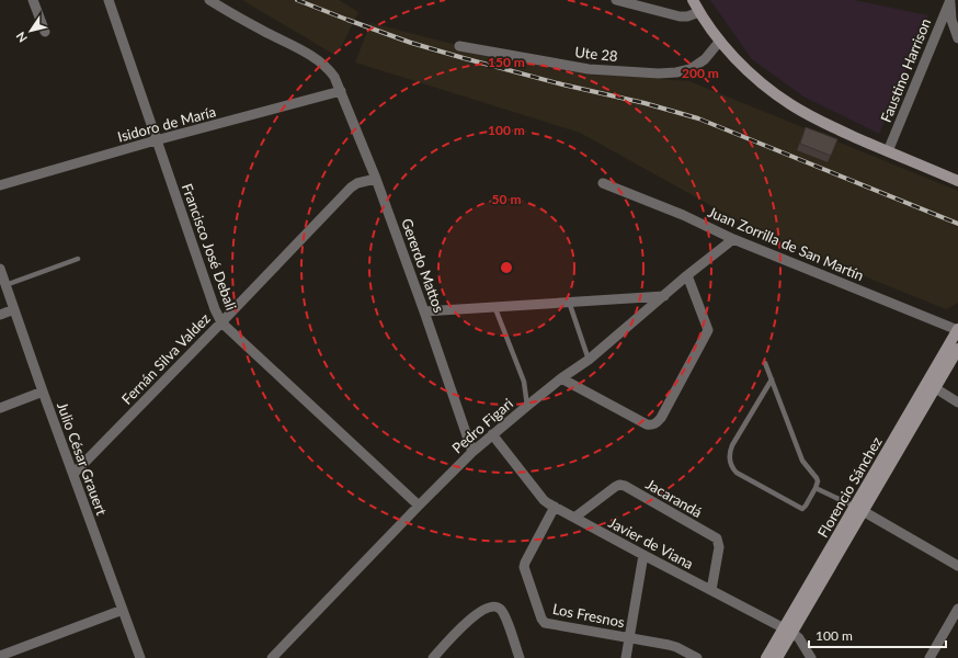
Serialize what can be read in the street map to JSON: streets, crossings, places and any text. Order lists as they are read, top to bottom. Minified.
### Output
{"streets":{"street":["Ute 28","Faustino Harrison","Isidoro de María","Juan Zorrilla de San Martín","Francisco José Debali","Gererdo Mattos","Fernán Silva Valdez","Pedro Figari","Julio César Grauert","Florencio Sánchez","Jacarandá","Javier de Viana","Los Fresnos"]},"crossings":[["Isidoro de María","Francisco José Debali"],["Isidoro de María","Gererdo Mattos"],["Juan Zorrilla de San Martín","Pedro Figari"],["Juan Zorrilla de San Martín","Florencio Sánchez"],["Francisco José Debali","Fernán Silva Valdez"],["Francisco José Debali","Pedro Figari"],["Gererdo Mattos","Fernán Silva Valdez"],["Gererdo Mattos","Pedro Figari"],["Fernán Silva Valdez","Julio César Grauert"],["Pedro Figari","Javier de Viana"],["Florencio Sánchez","Javier de Viana"],["Jacarandá","Javier de Viana"],["Javier de Viana","Los Fresnos"]],"scale_bar":"100 m","north":"bottom left","rings":["150 m","200 m","100 m","50 m"]}
